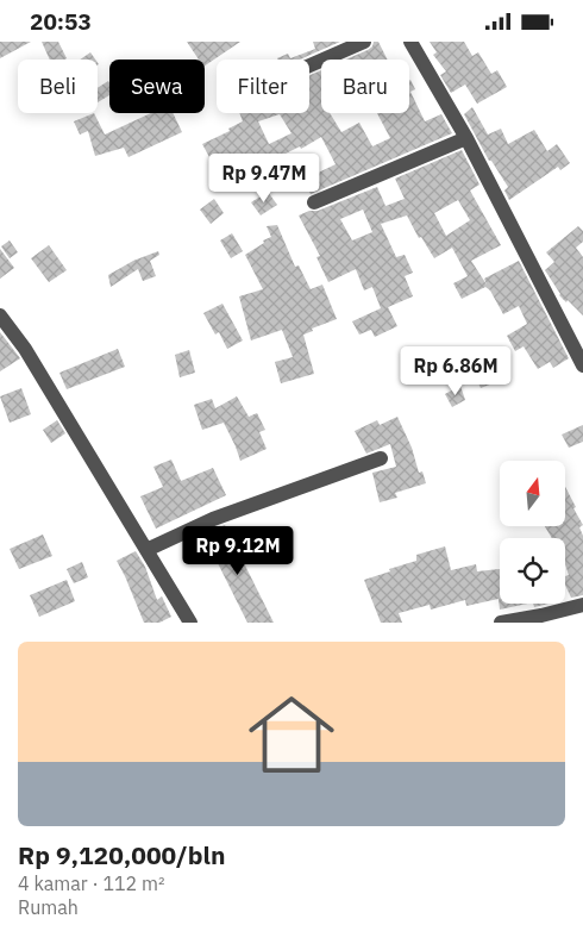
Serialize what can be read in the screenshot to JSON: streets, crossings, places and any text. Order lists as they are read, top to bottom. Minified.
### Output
{"north":"top","page":{"status":"20:53","chip":["Beli","Sewa","Filter","Baru"],"price":["Rp 9.47M","Rp 6.86M","Rp 9.12M"],"list":[{"name":"Rp 9,120,000/bln","note":"4 kamar · 112 m² · Rumah"}]}}
